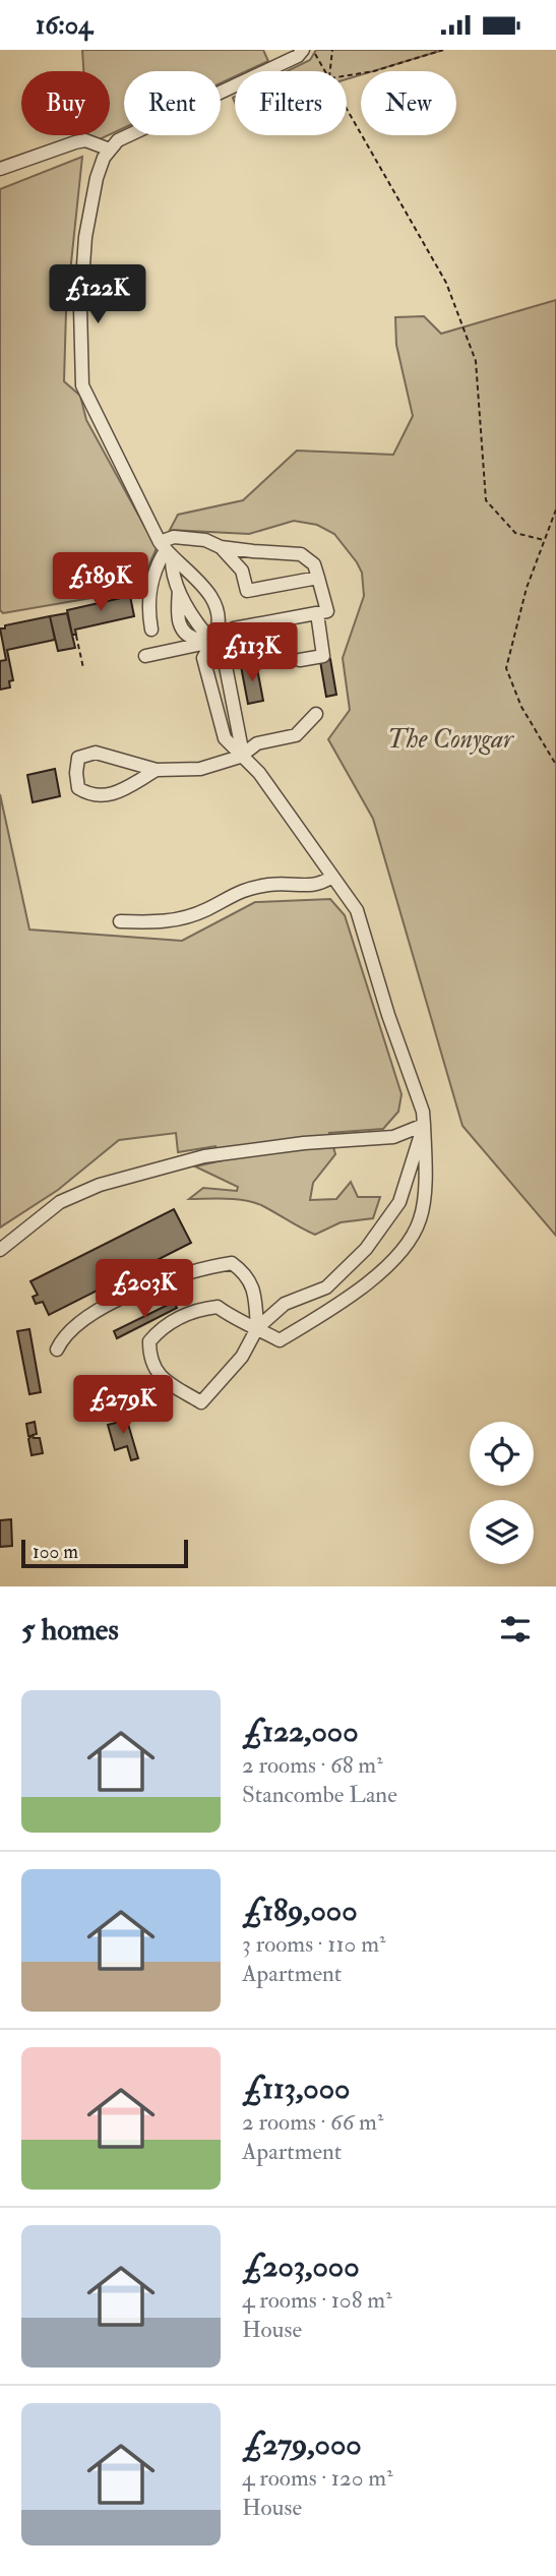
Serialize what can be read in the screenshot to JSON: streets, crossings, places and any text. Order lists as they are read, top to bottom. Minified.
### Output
{"parks":["The Conygar"],"scale_bar":"100 m","page":{"status":"16:04","chip":["Buy","Rent","Filters","New"],"price":["£122K","£189K","£113K","£203K","£279K"],"scale":"100 m","heading":"5 homes","list":[{"name":"£122,000","note":"2 rooms · 68 m² · Stancombe Lane"},{"name":"£189,000","note":"3 rooms · 110 m² · Apartment"},{"name":"£113,000","note":"2 rooms · 66 m² · Apartment"},{"name":"£203,000","note":"4 rooms · 108 m² · House"},{"name":"£279,000","note":"4 rooms · 120 m² · House"}]}}
